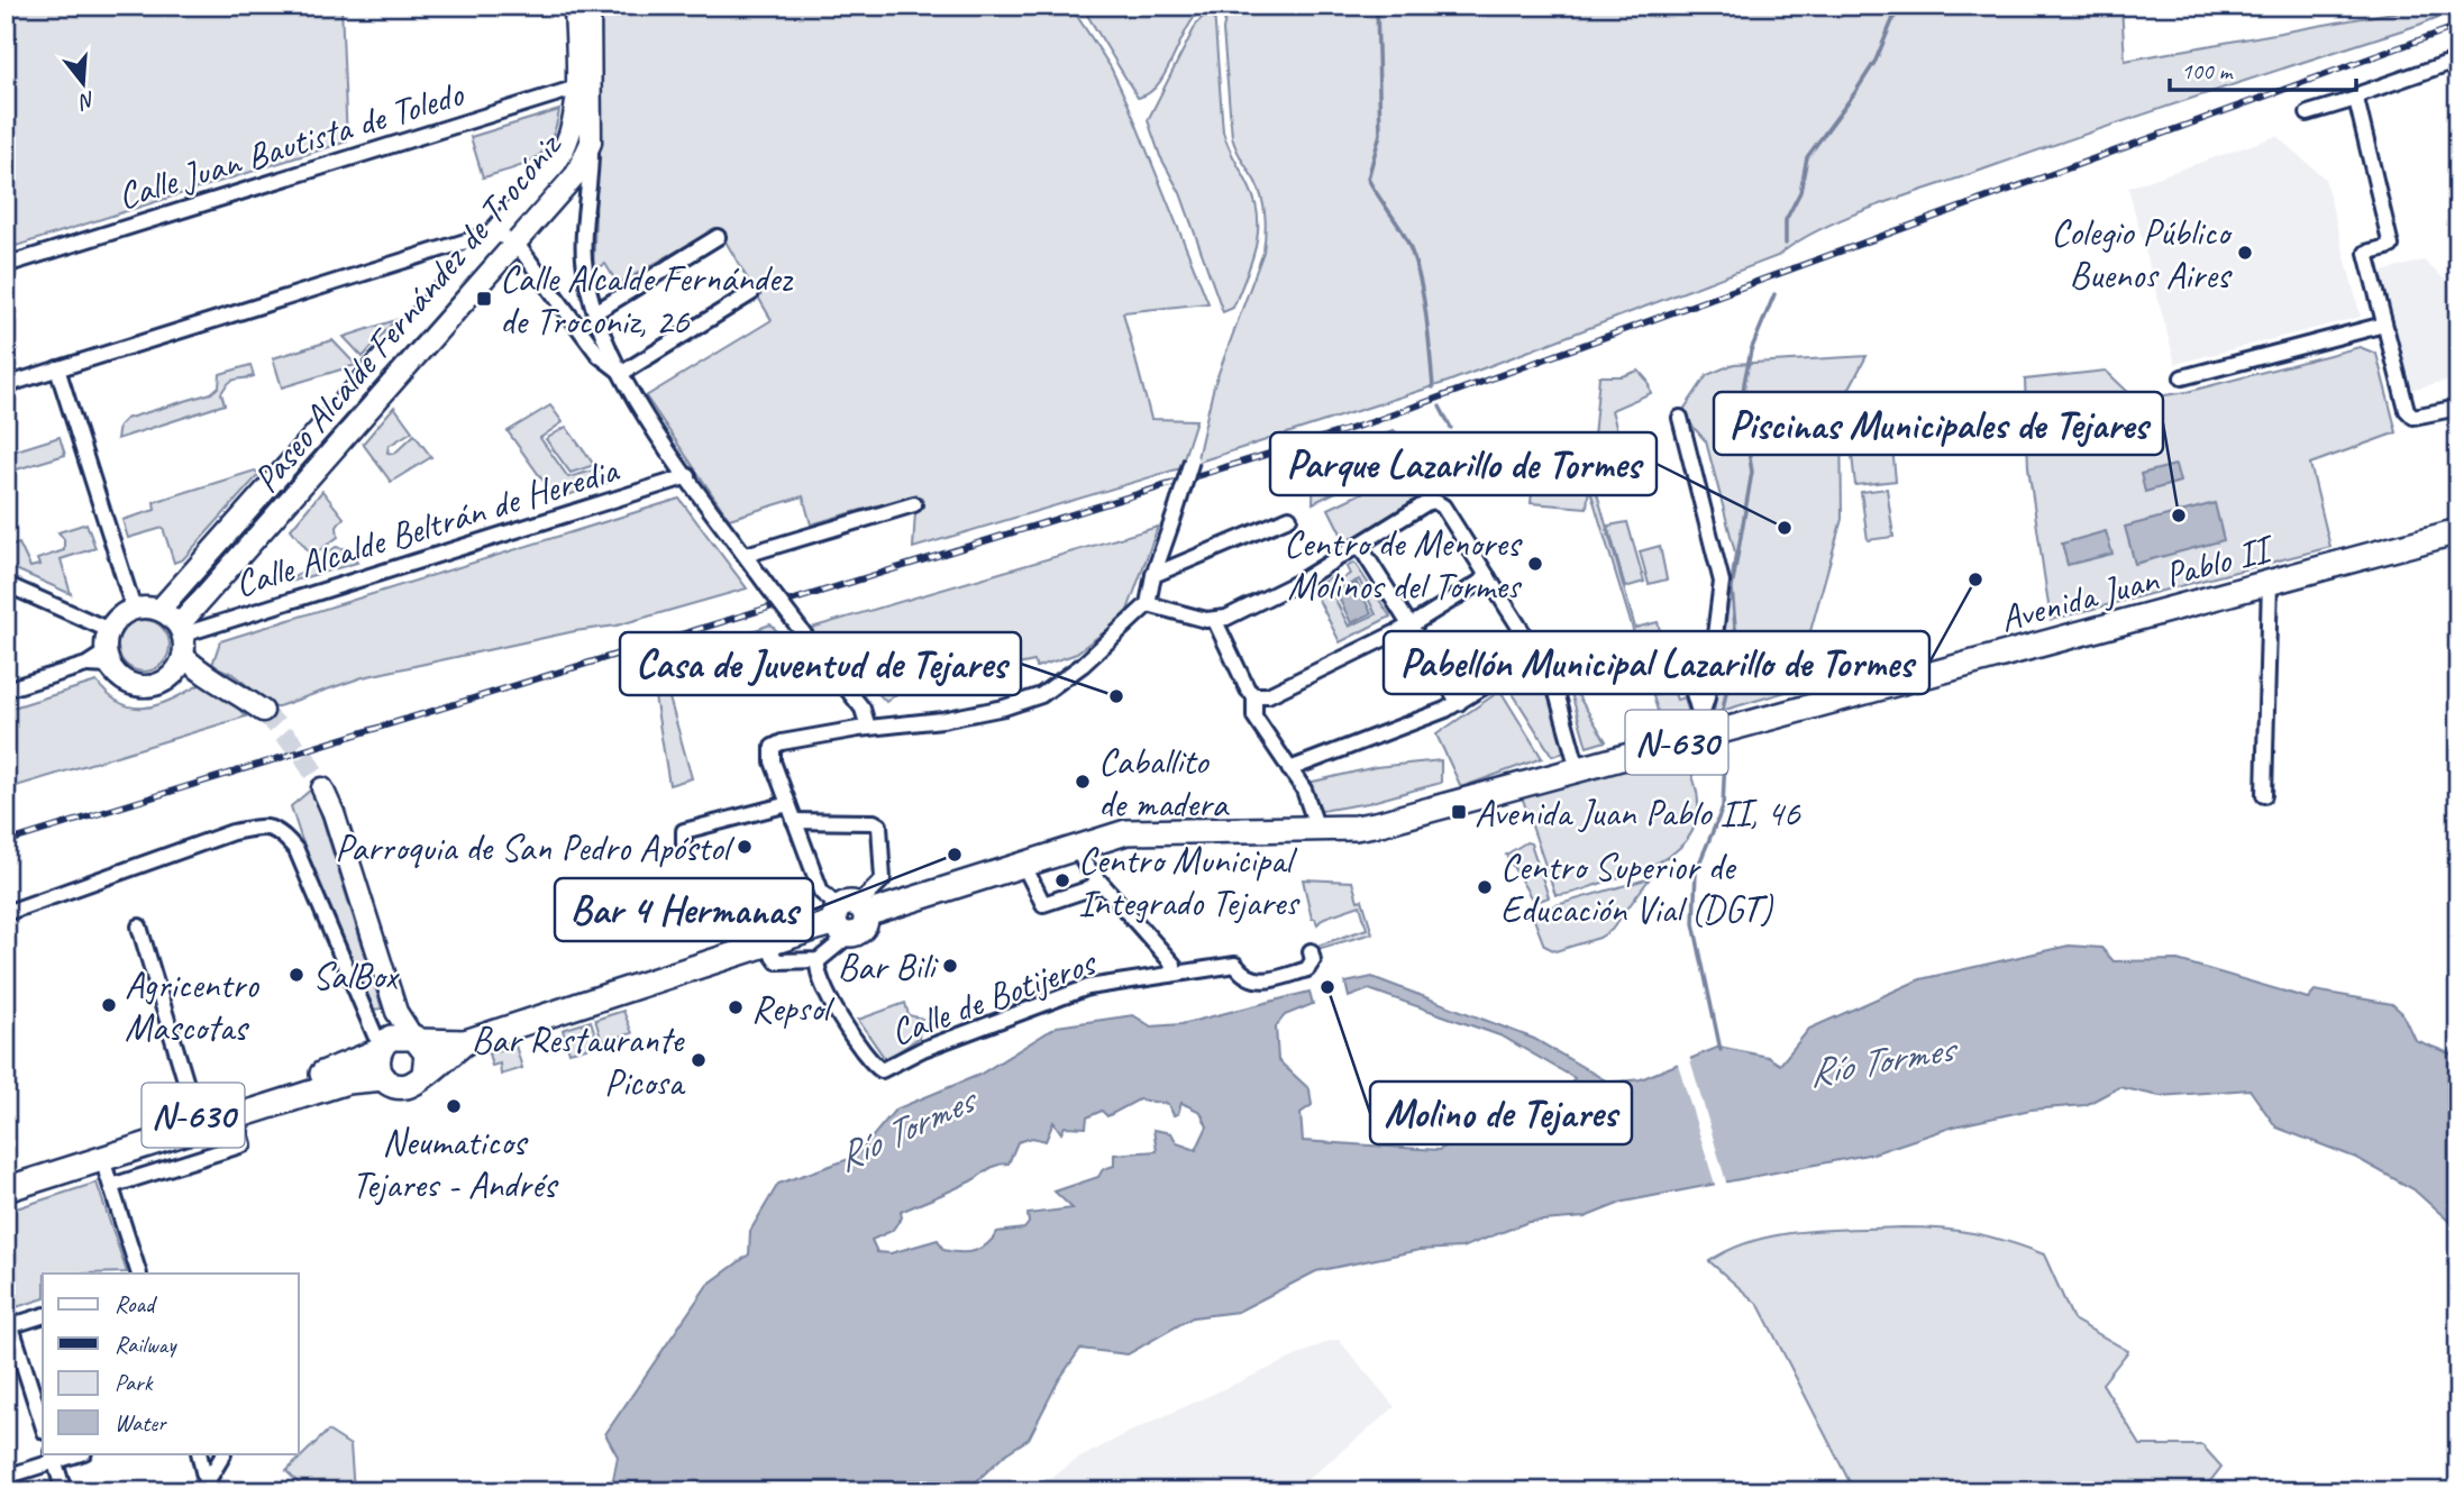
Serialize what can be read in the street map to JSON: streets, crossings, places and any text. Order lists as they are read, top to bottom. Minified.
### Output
{"streets":{"highway":["Avenida Juan Pablo II","N-630"],"main road":["Paseo Alcalde Fernández de Trocóniz"],"street":["Calle Juan Bautista de Toledo","Calle Alcalde Beltrán de Heredia","Calle de Botijeros"]},"crossings":[["Calle Juan Bautista de Toledo","Paseo Alcalde Fernández de Trocóniz"],["Paseo Alcalde Fernández de Trocóniz","Calle Alcalde Beltrán de Heredia"],["Avenida Juan Pablo II","N-630"]],"water":["Río Tormes"],"places":{"other":["Colegio Público Buenos Aires","Piscinas Municipales de Tejares","Parque Lazarillo de Tormes","Centro de Menores Molinos del Tormes","Pabellón Municipal Lazarillo de Tormes","Casa de Juventud de Tejares","Caballito de madera","Parroquia de San Pedro Apóstol","Bar 4 Hermanas","Centro Municipal Integrado Tejares","Centro Superior de Educación Vial (DGT)","Bar Bili","SalBox","Molino de Tejares","Agricentro Mascotas","Repsol","Bar Restaurante Picosa","Neumaticos Tejares - Andrés"],"transit":["Calle Alcalde Fernández de Troconiz, 26","Avenida Juan Pablo II, 46"]},"legend":["Road","Railway","Park","Water"],"scale_bar":"100 m","north":"bottom"}
